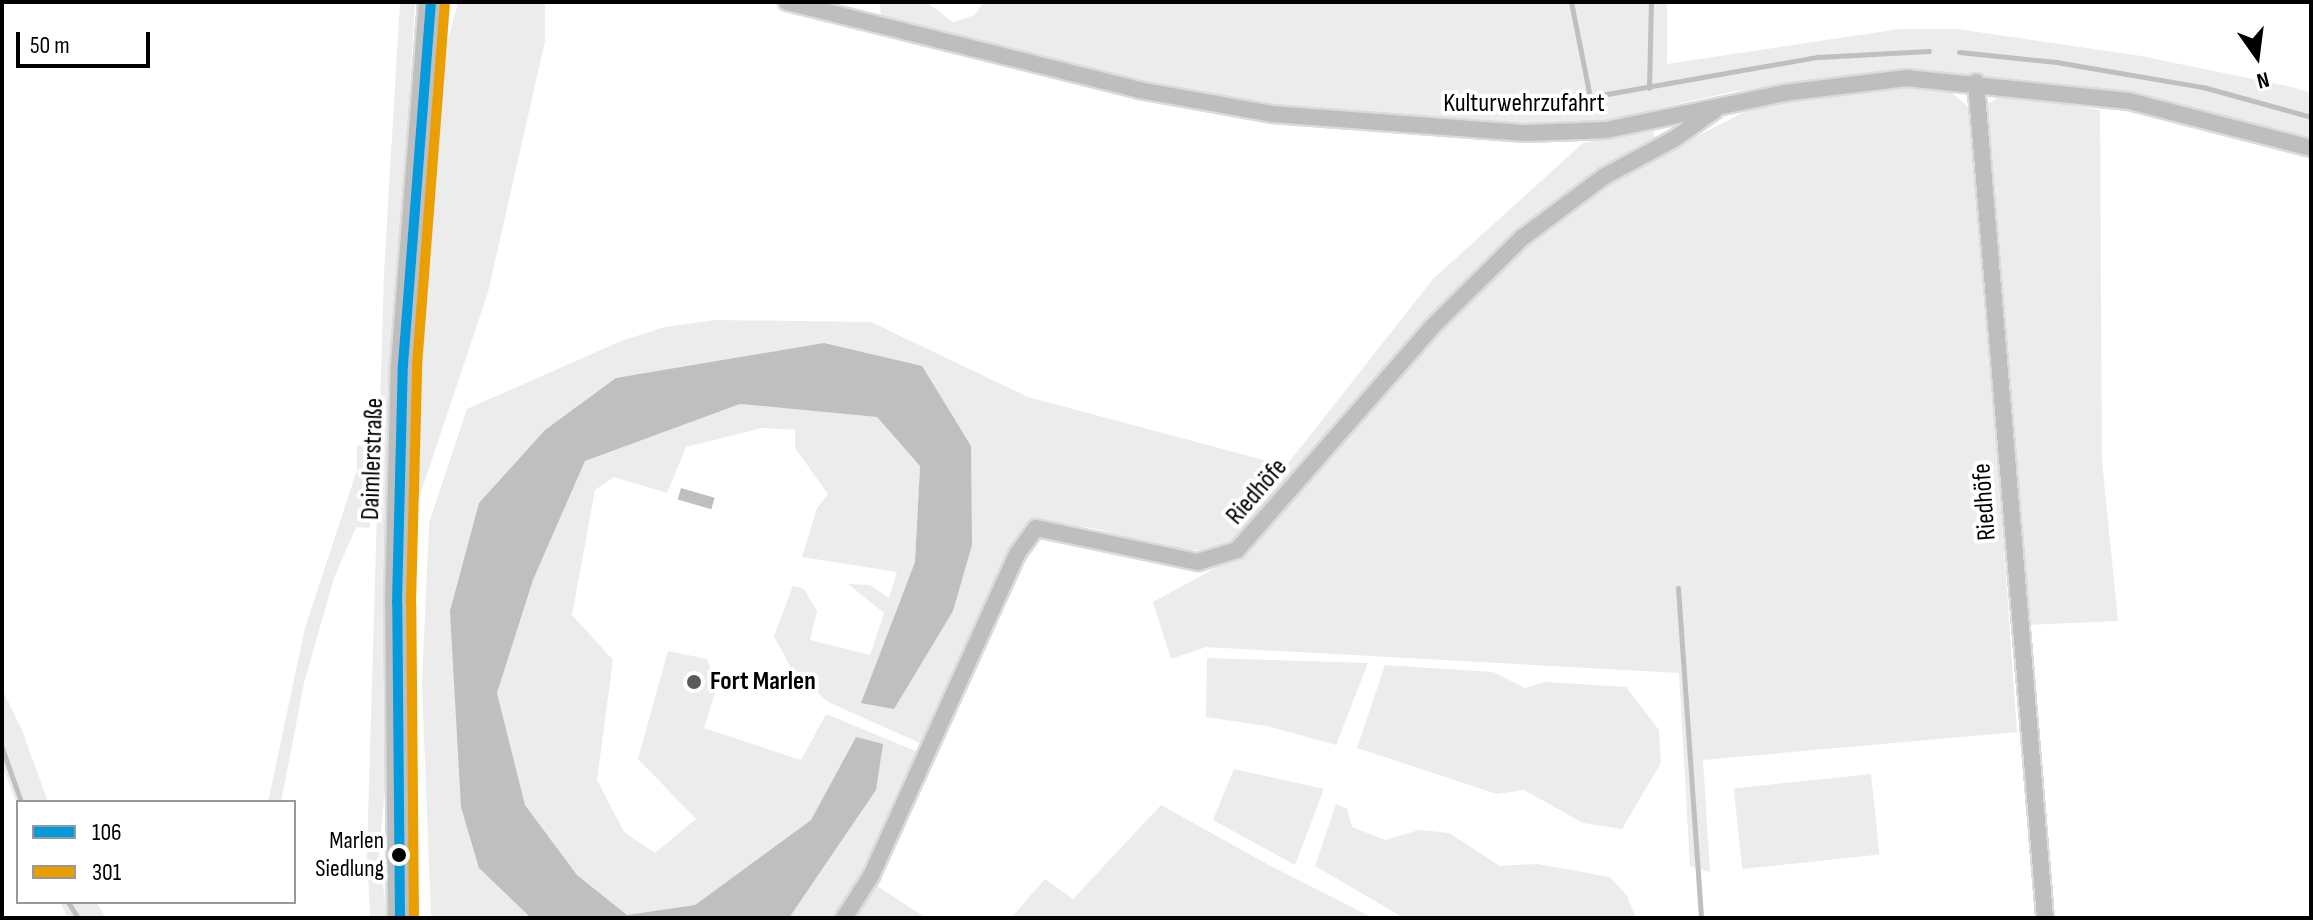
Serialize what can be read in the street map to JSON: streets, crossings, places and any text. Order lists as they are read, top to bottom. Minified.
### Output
{"streets":{"main road":["Daimlerstraße"],"street":["Kulturwehrzufahrt","Riedhöfe"]},"crossings":[["Kulturwehrzufahrt","Riedhöfe"]],"places":["Fort Marlen","Marlen Siedlung"],"lines":["transit line 106","transit line 301"],"legend":["106","301"],"scale_bar":"50 m","north":"bottom"}
